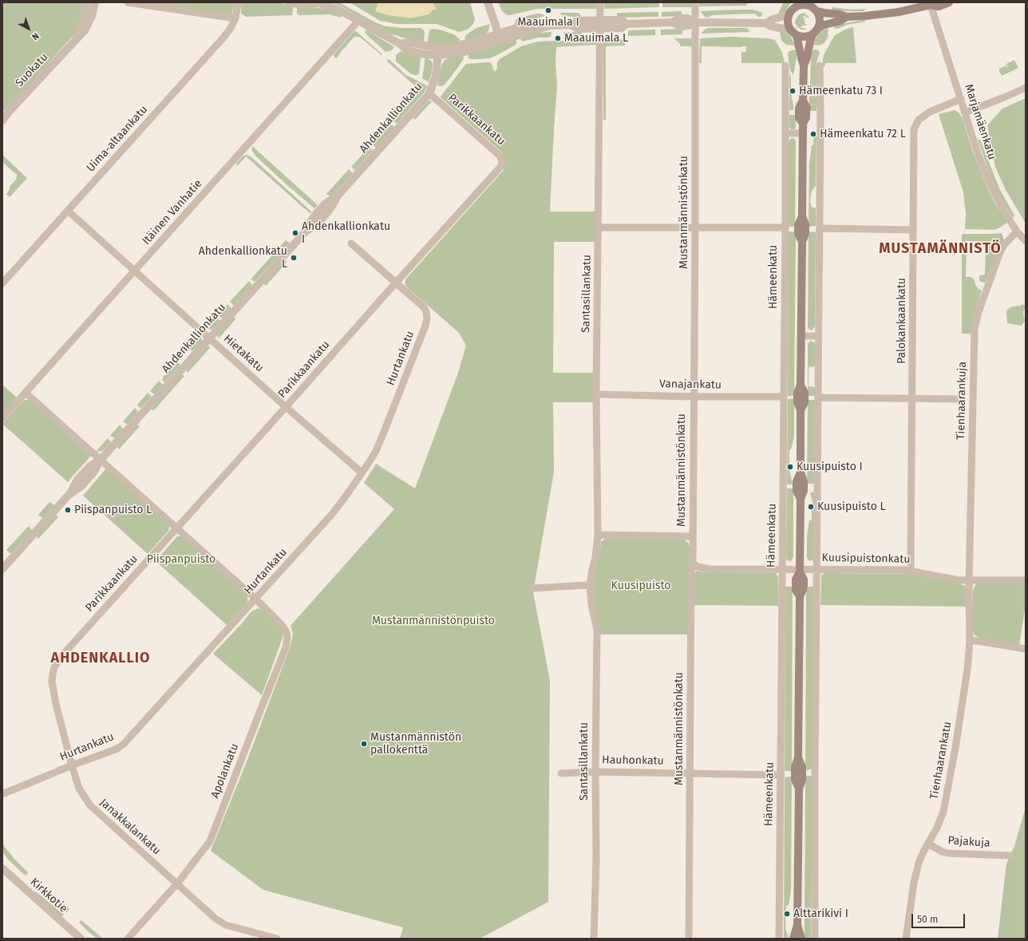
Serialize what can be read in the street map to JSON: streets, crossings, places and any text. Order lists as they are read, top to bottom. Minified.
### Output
{"streets":{"street":["Suokatu","Ahdenkallionkatu","Parikkaankatu","Marjamäenkatu","Uima-altaankatu","Itäinen Vanhatie","Mustanmännistönkatu","Hämeenkatu","Santasillankatu","Palokankaankatu","Hietakatu","Hurtankatu","Vanajankatu","Tienhaarankuja","Kuusipuistonkatu","Hauhonkatu","Tienhaarankatu","Apolankatu","Janakkalankatu","Pajakuja","Kirkkotie"]},"crossings":[["Ahdenkallionkatu","Parikkaankatu"],["Ahdenkallionkatu","Hietakatu"],["Parikkaankatu","Hietakatu"],["Parikkaankatu","Hurtankatu"],["Parikkaankatu","Janakkalankatu"],["Marjamäenkatu","Palokankaankatu"],["Marjamäenkatu","Tienhaarankuja"],["Uima-altaankatu","Hietakatu"],["Itäinen Vanhatie","Hietakatu"],["Mustanmännistönkatu","Vanajankatu"],["Mustanmännistönkatu","Hauhonkatu"],["Hämeenkatu","Vanajankatu"],["Hämeenkatu","Hauhonkatu"],["Santasillankatu","Vanajankatu"],["Santasillankatu","Hauhonkatu"],["Palokankaankatu","Kuusipuistonkatu"],["Hietakatu","Hurtankatu"],["Hurtankatu","Apolankatu"],["Hurtankatu","Janakkalankatu"],["Tienhaarankuja","Kuusipuistonkatu"],["Tienhaarankuja","Tienhaarankatu"],["Kuusipuistonkatu","Tienhaarankatu"],["Tienhaarankatu","Pajakuja"],["Apolankatu","Janakkalankatu"]],"districts":["MUSTAMÄNNISTÖ","AHDENKALLIO"],"parks":["Piispanpuisto","Kuusipuisto","Mustanmännistönpuisto"],"places":["Maauimala I","Maauimala L","Hämeenkatu 73 I","Hämeenkatu 72 L","Ahdenkallionkatu I","Ahdenkallionkatu L","Kuusipuisto I","Kuusipuisto L","Piispanpuisto L","Mustanmännistön pallokenttä","Alttarikivi I"],"scale_bar":"50 m","north":"bottom right"}
